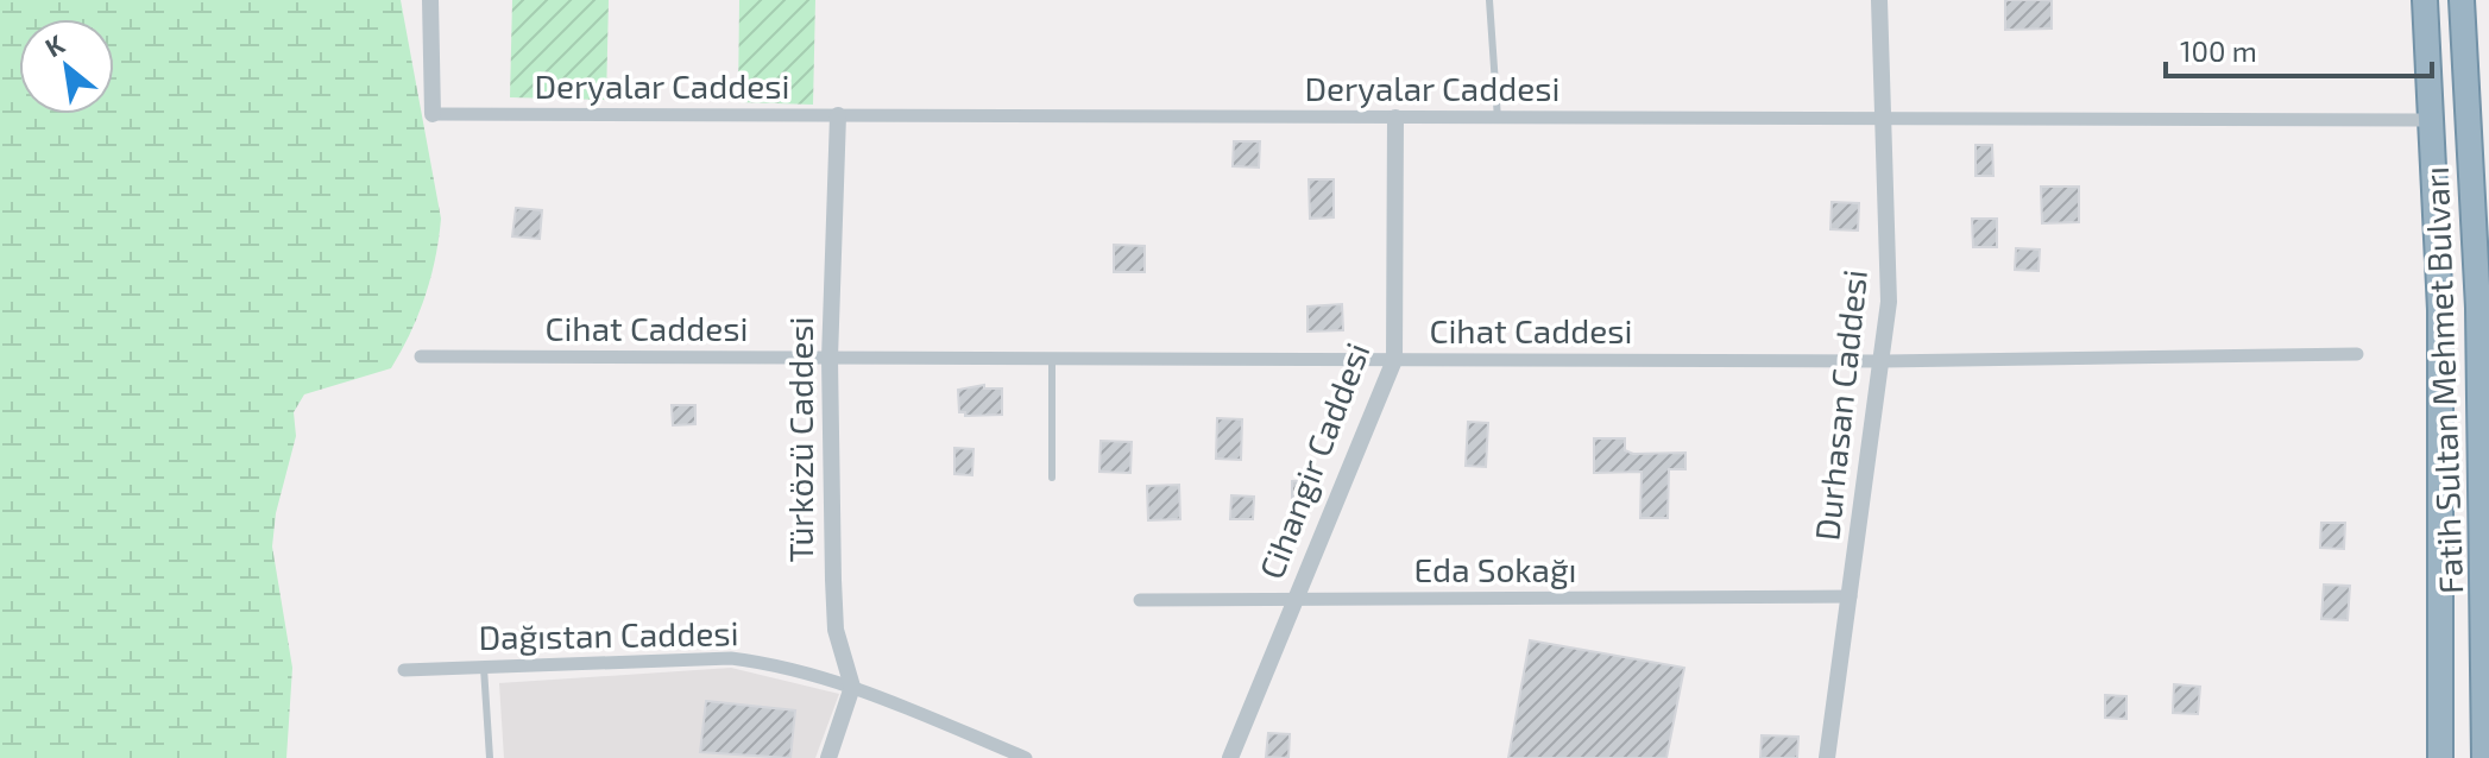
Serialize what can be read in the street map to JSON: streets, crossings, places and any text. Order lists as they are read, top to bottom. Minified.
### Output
{"streets":{"highway":["Fatih Sultan Mehmet Bulvarı"],"street":["Deryalar Caddesi","Cihat Caddesi","Durhasan Caddesi","Türközü Caddesi","Cihangir Caddesi","Eda Sokağı","Dağıstan Caddesi"]},"crossings":[["Deryalar Caddesi","Fatih Sultan Mehmet Bulvarı"],["Deryalar Caddesi","Durhasan Caddesi"],["Deryalar Caddesi","Türközü Caddesi"],["Deryalar Caddesi","Cihangir Caddesi"],["Cihat Caddesi","Durhasan Caddesi"],["Cihat Caddesi","Türközü Caddesi"],["Cihat Caddesi","Cihangir Caddesi"],["Durhasan Caddesi","Eda Sokağı"],["Türközü Caddesi","Dağıstan Caddesi"],["Cihangir Caddesi","Eda Sokağı"]],"scale_bar":"100 m","north":"top left"}
